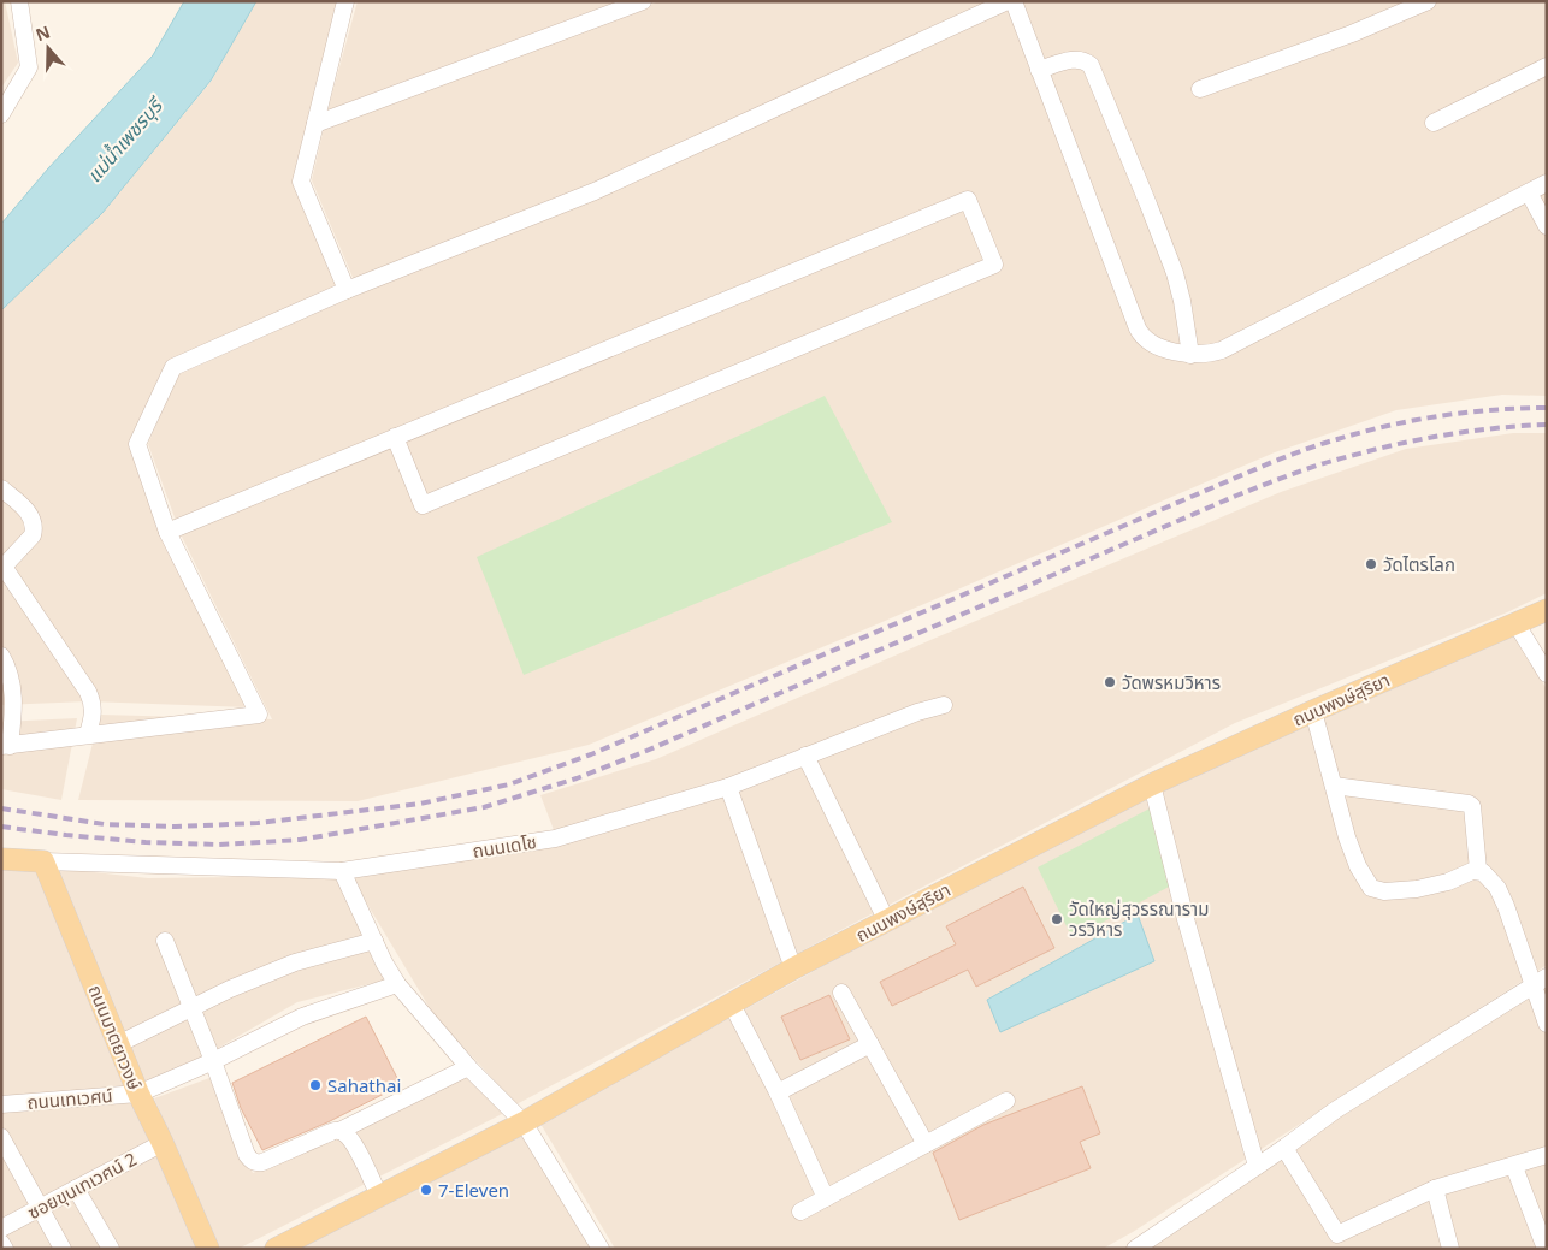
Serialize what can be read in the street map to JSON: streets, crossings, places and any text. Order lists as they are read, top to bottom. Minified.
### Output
{"streets":{"main road":["ถนนพงษ์สุริยา","ถนนมาตยาวงษ์"],"street":["ถนนเดโช","ถนนเทเวศน์","ซอยขุนเทเวศน์ 2"]},"crossings":[["ถนนเดโช","ถนนมาตยาวงษ์"],["ถนนมาตยาวงษ์","ถนนเทเวศน์"],["ถนนมาตยาวงษ์","ซอยขุนเทเวศน์ 2"]],"water":["แม่น้ำเพชรบุรี"],"places":["วัดไตรโลก","วัดพรหมวิหาร","วัดใหญ่สุวรรณาราม วรวิหาร","Sahathai","7-Eleven"],"north":"top"}
